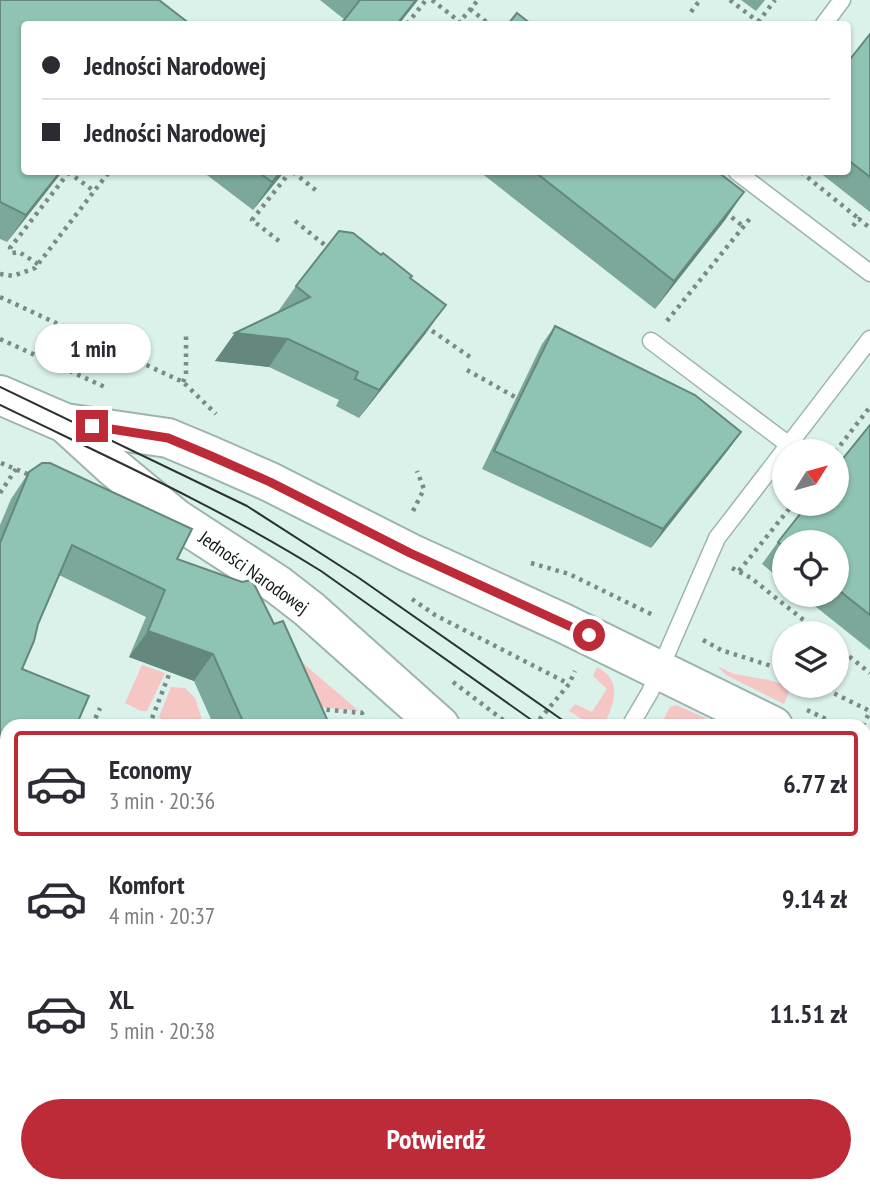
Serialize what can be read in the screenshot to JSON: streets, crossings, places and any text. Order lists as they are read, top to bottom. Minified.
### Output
{"streets":{"street":["Jedności Narodowej"]},"north":"top right","page":{"banner":["Jedności Narodowej","Jedności Narodowej"],"bubble":"1 min","list":[{"name":"Economy","note":"3 min · 20:36","value":"6.77 zł"},{"name":"Komfort","note":"4 min · 20:37","value":"9.14 zł"},{"name":"XL","note":"5 min · 20:38","value":"11.51 zł"}],"buttons":"Potwierdź"}}
